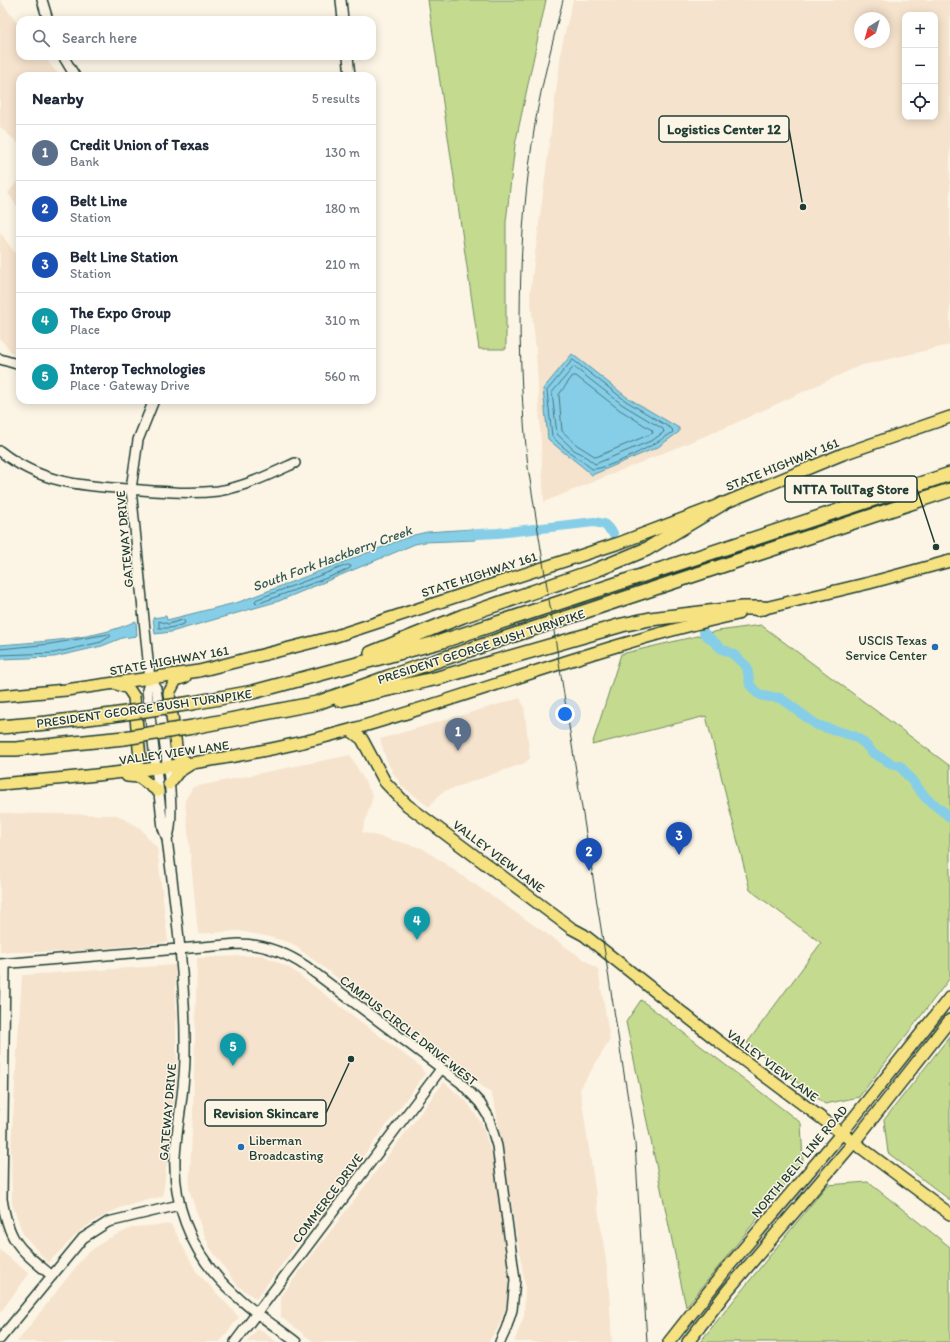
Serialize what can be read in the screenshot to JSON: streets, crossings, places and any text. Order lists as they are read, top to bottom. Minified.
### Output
{"streets":{"highway":["PRESIDENT GEORGE BUSH TURNPIKE"],"main road":["STATE HIGHWAY 161","VALLEY VIEW LANE","NORTH BELT LINE ROAD"],"street":["GATEWAY DRIVE","CAMPUS CIRCLE DRIVE WEST","COMMERCE DRIVE"]},"crossings":[["STATE HIGHWAY 161","GATEWAY DRIVE"],["GATEWAY DRIVE","VALLEY VIEW LANE"],["GATEWAY DRIVE","CAMPUS CIRCLE DRIVE WEST"],["GATEWAY DRIVE","COMMERCE DRIVE"],["VALLEY VIEW LANE","NORTH BELT LINE ROAD"],["CAMPUS CIRCLE DRIVE WEST","COMMERCE DRIVE"]],"water":["South Fork Hackberry Creek"],"places":["Logistics Center 12","NTTA TollTag Store","USCIS Texas Service Center","Revision Skincare","Liberman Broadcasting"],"north":"bottom left","page":{"map_buttons":["+","−"],"search":"Search here","heading":["Nearby","5 results"],"list":[{"mark":"1","name":"Credit Union of Texas","note":"Bank","value":"130 m"},{"mark":"2","name":"Belt Line","note":"Station","value":"180 m"},{"mark":"3","name":"Belt Line Station","note":"Station","value":"210 m"},{"mark":"4","name":"The Expo Group","note":"Place","value":"310 m"},{"mark":"5","name":"Interop Technologies","note":"Place · Gateway Drive","value":"560 m"}],"pins":["1","3","2","4","5"]}}
